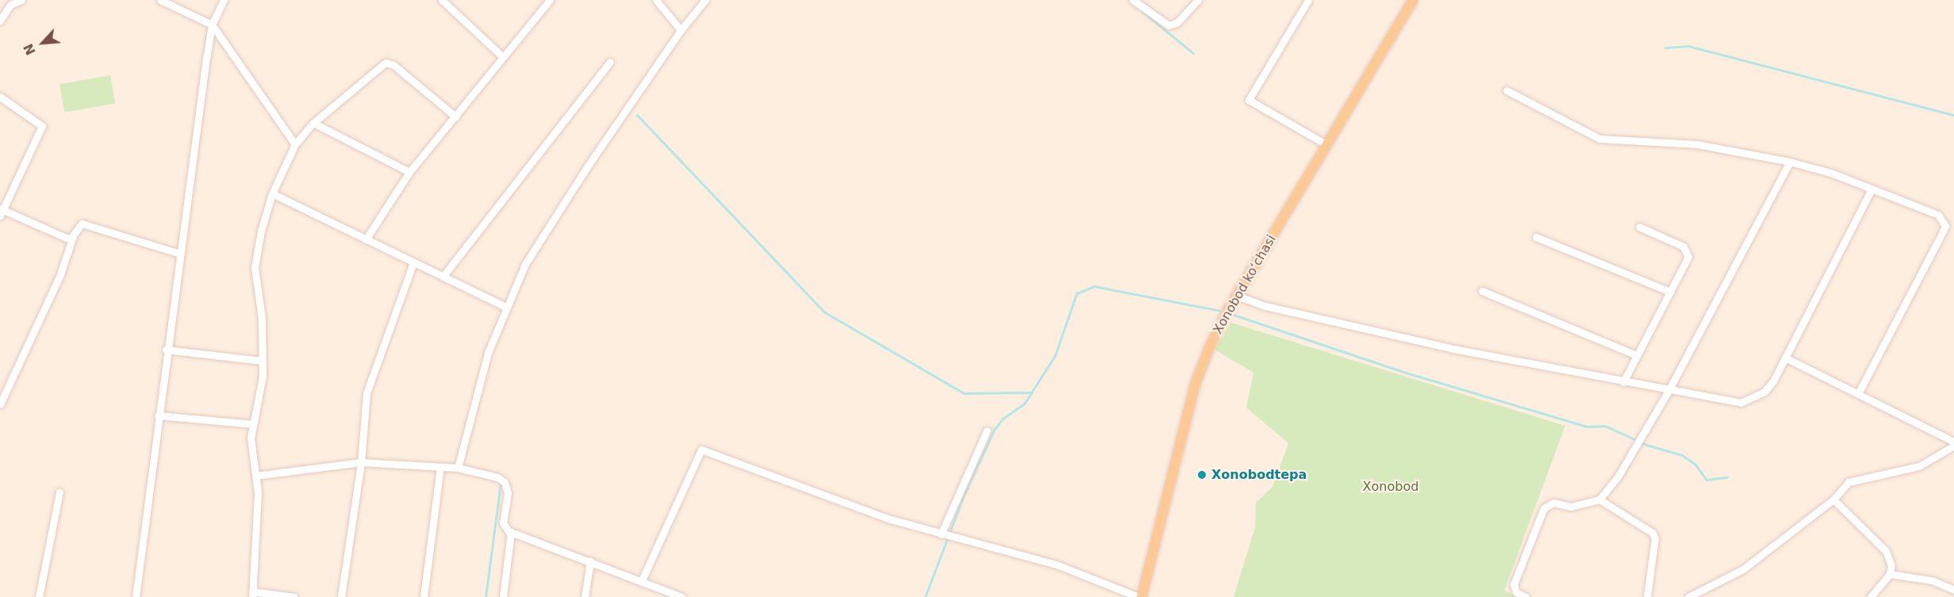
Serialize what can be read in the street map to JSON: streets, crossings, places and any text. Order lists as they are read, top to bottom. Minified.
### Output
{"streets":{"main road":["Xonobod koʻchasi"]},"parks":["Xonobod"],"places":["Xonobodtepa"],"north":"bottom left"}
